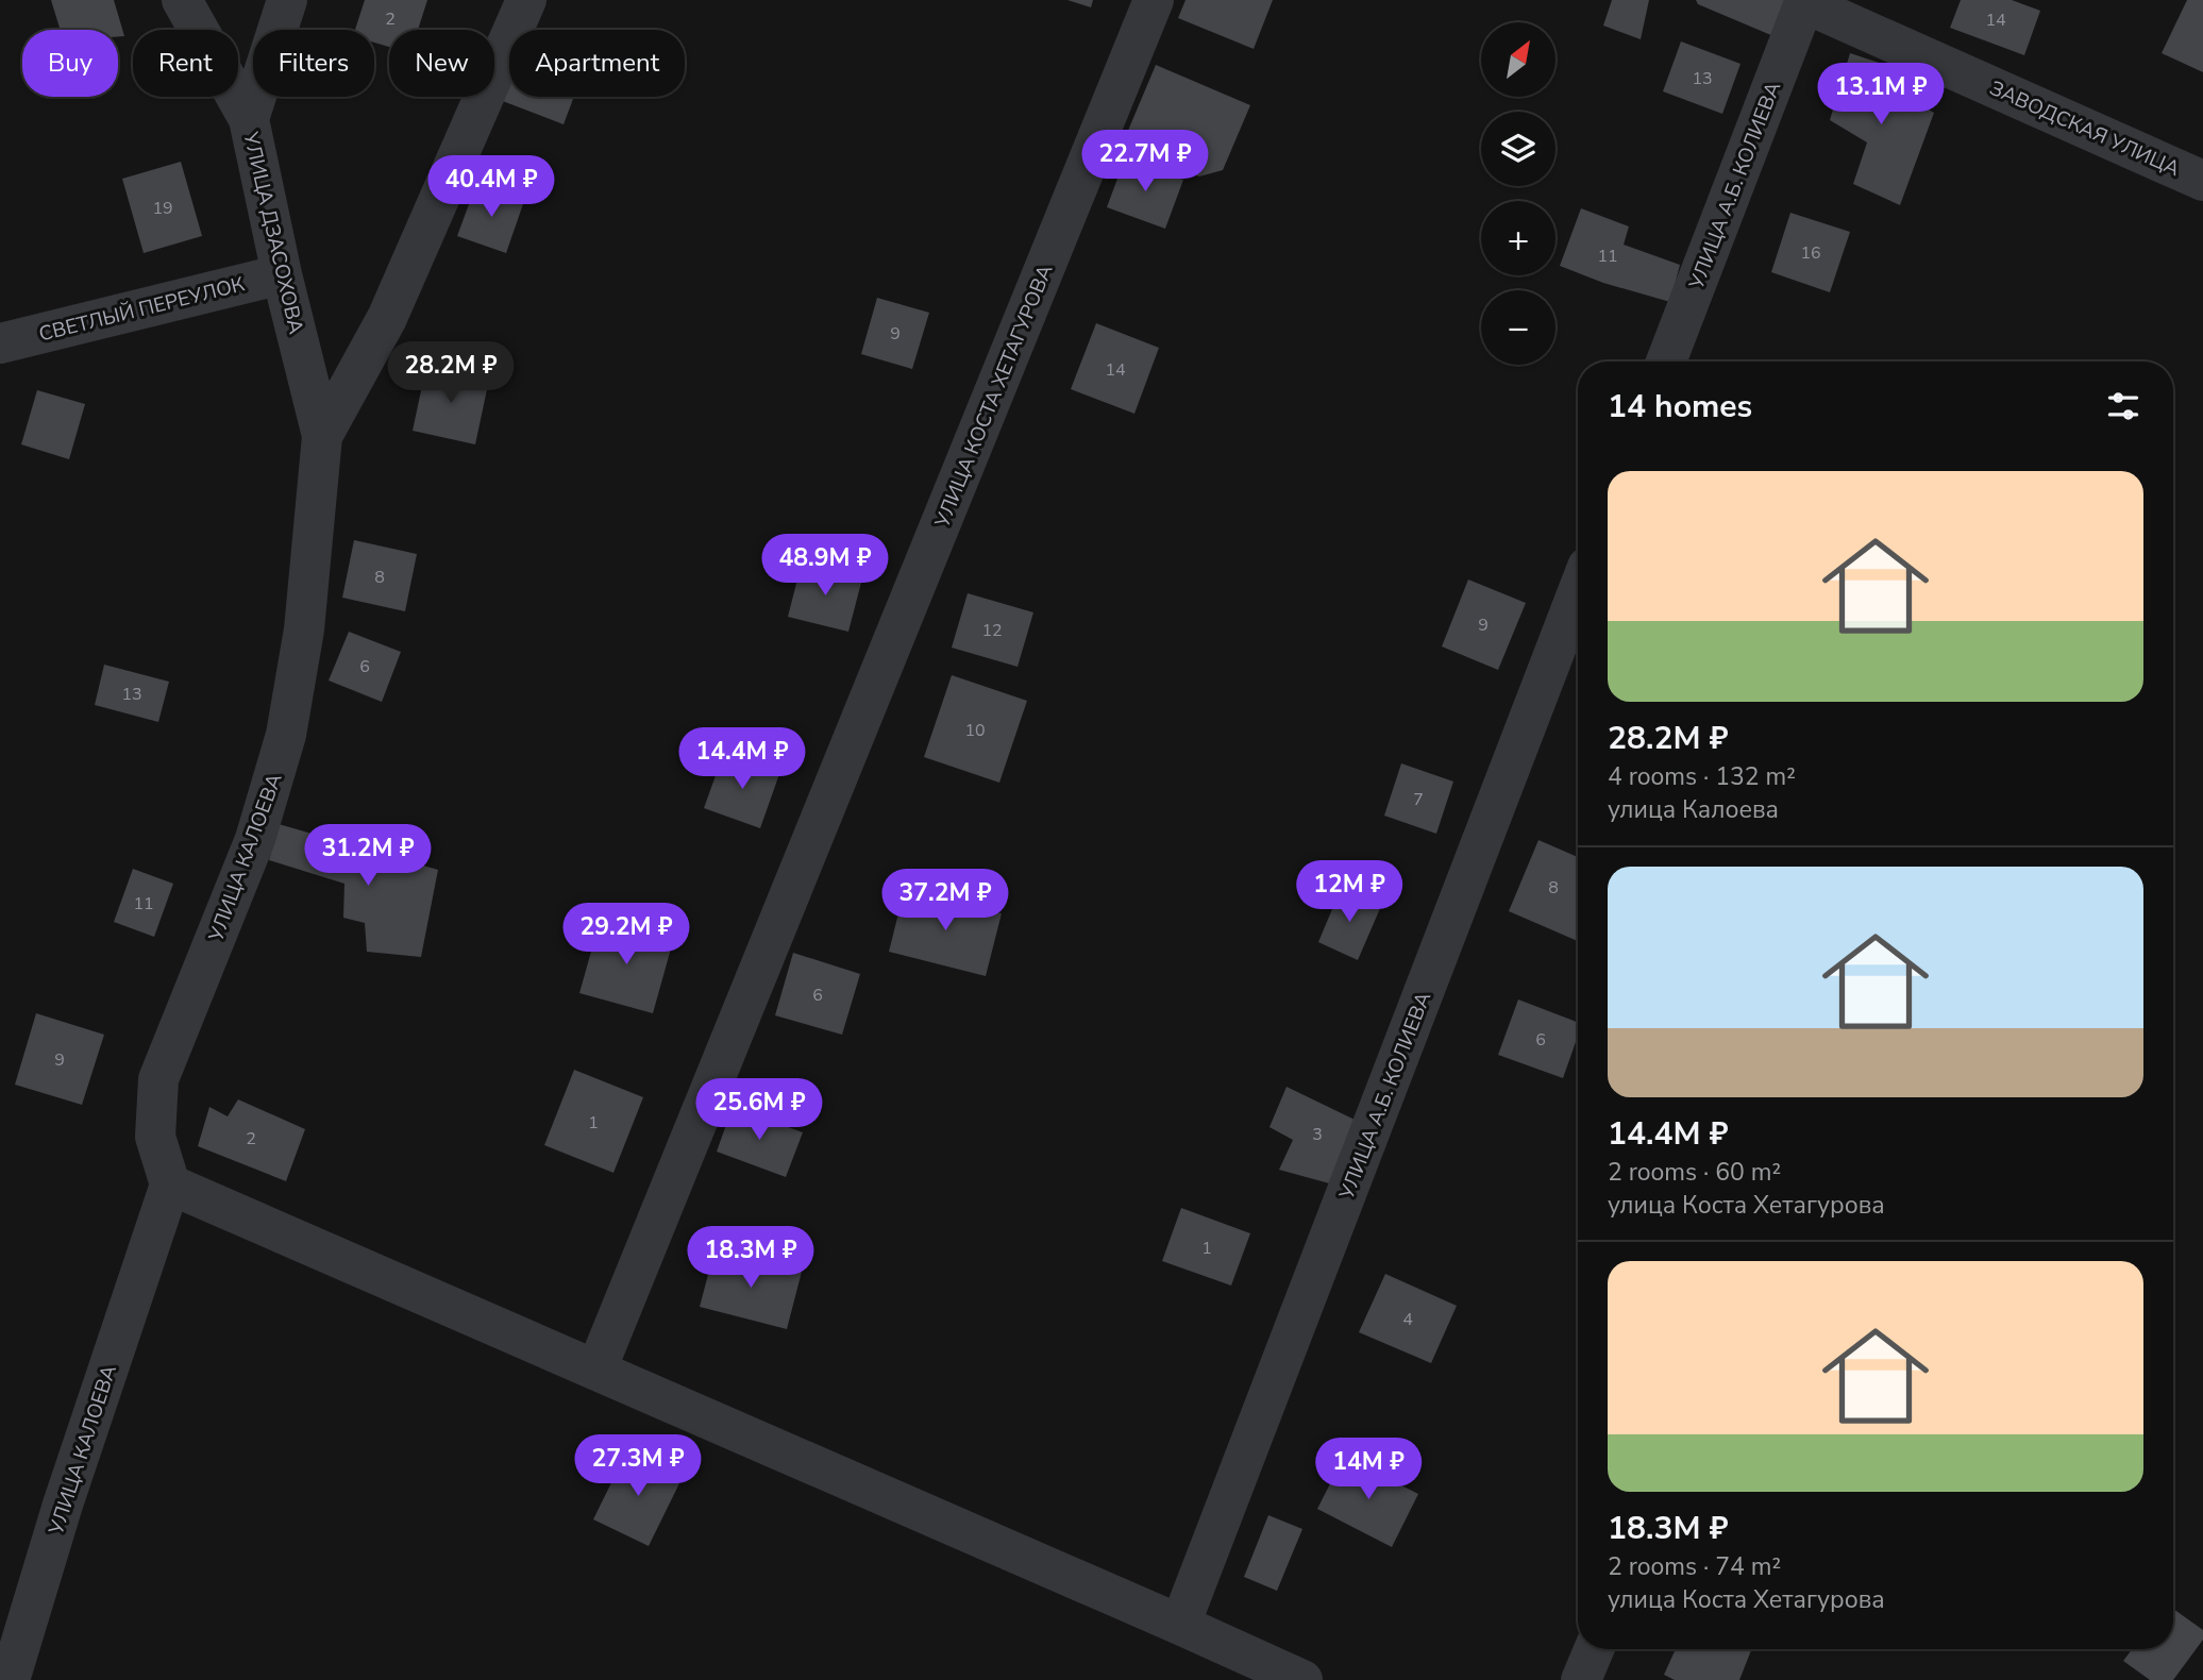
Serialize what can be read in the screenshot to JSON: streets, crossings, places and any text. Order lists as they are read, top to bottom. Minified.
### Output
{"streets":{"street":["ЗАВОДСКАЯ УЛИЦА","УЛИЦА А.Б. КОЛИЕВА","УЛИЦА ДЗАСОХОВА","СВЕТЛЫЙ ПЕРЕУЛОК","УЛИЦА КОСТА ХЕТАГУРОВА","УЛИЦА КАЛОЕВА"]},"crossings":[["ЗАВОДСКАЯ УЛИЦА","УЛИЦА А.Б. КОЛИЕВА"],["УЛИЦА ДЗАСОХОВА","СВЕТЛЫЙ ПЕРЕУЛОК"],["УЛИЦА ДЗАСОХОВА","УЛИЦА КАЛОЕВА"]],"house_numbers":["2","14","13","19","16","11","9","14","8","9","12","6","13","10","7","8","11","6","6","9","1","3","2","1","4"],"north":"top right","page":{"map_buttons":["+","−"],"chip":["Buy","Rent","Filters","New","Apartment"],"price":["13.1M ₽","22.7M ₽","40.4M ₽","28.2M ₽","48.9M ₽","14.4M ₽","31.2M ₽","12M ₽","37.2M ₽","29.2M ₽","25.6M ₽","18.3M ₽","27.3M ₽","14M ₽"],"heading":"14 homes","list":[{"name":"28.2M ₽","note":"4 rooms · 132 m² · улица Калоева"},{"name":"14.4M ₽","note":"2 rooms · 60 m² · улица Коста Хетагурова"},{"name":"18.3M ₽","note":"2 rooms · 74 m² · улица Коста Хетагурова"}]}}
